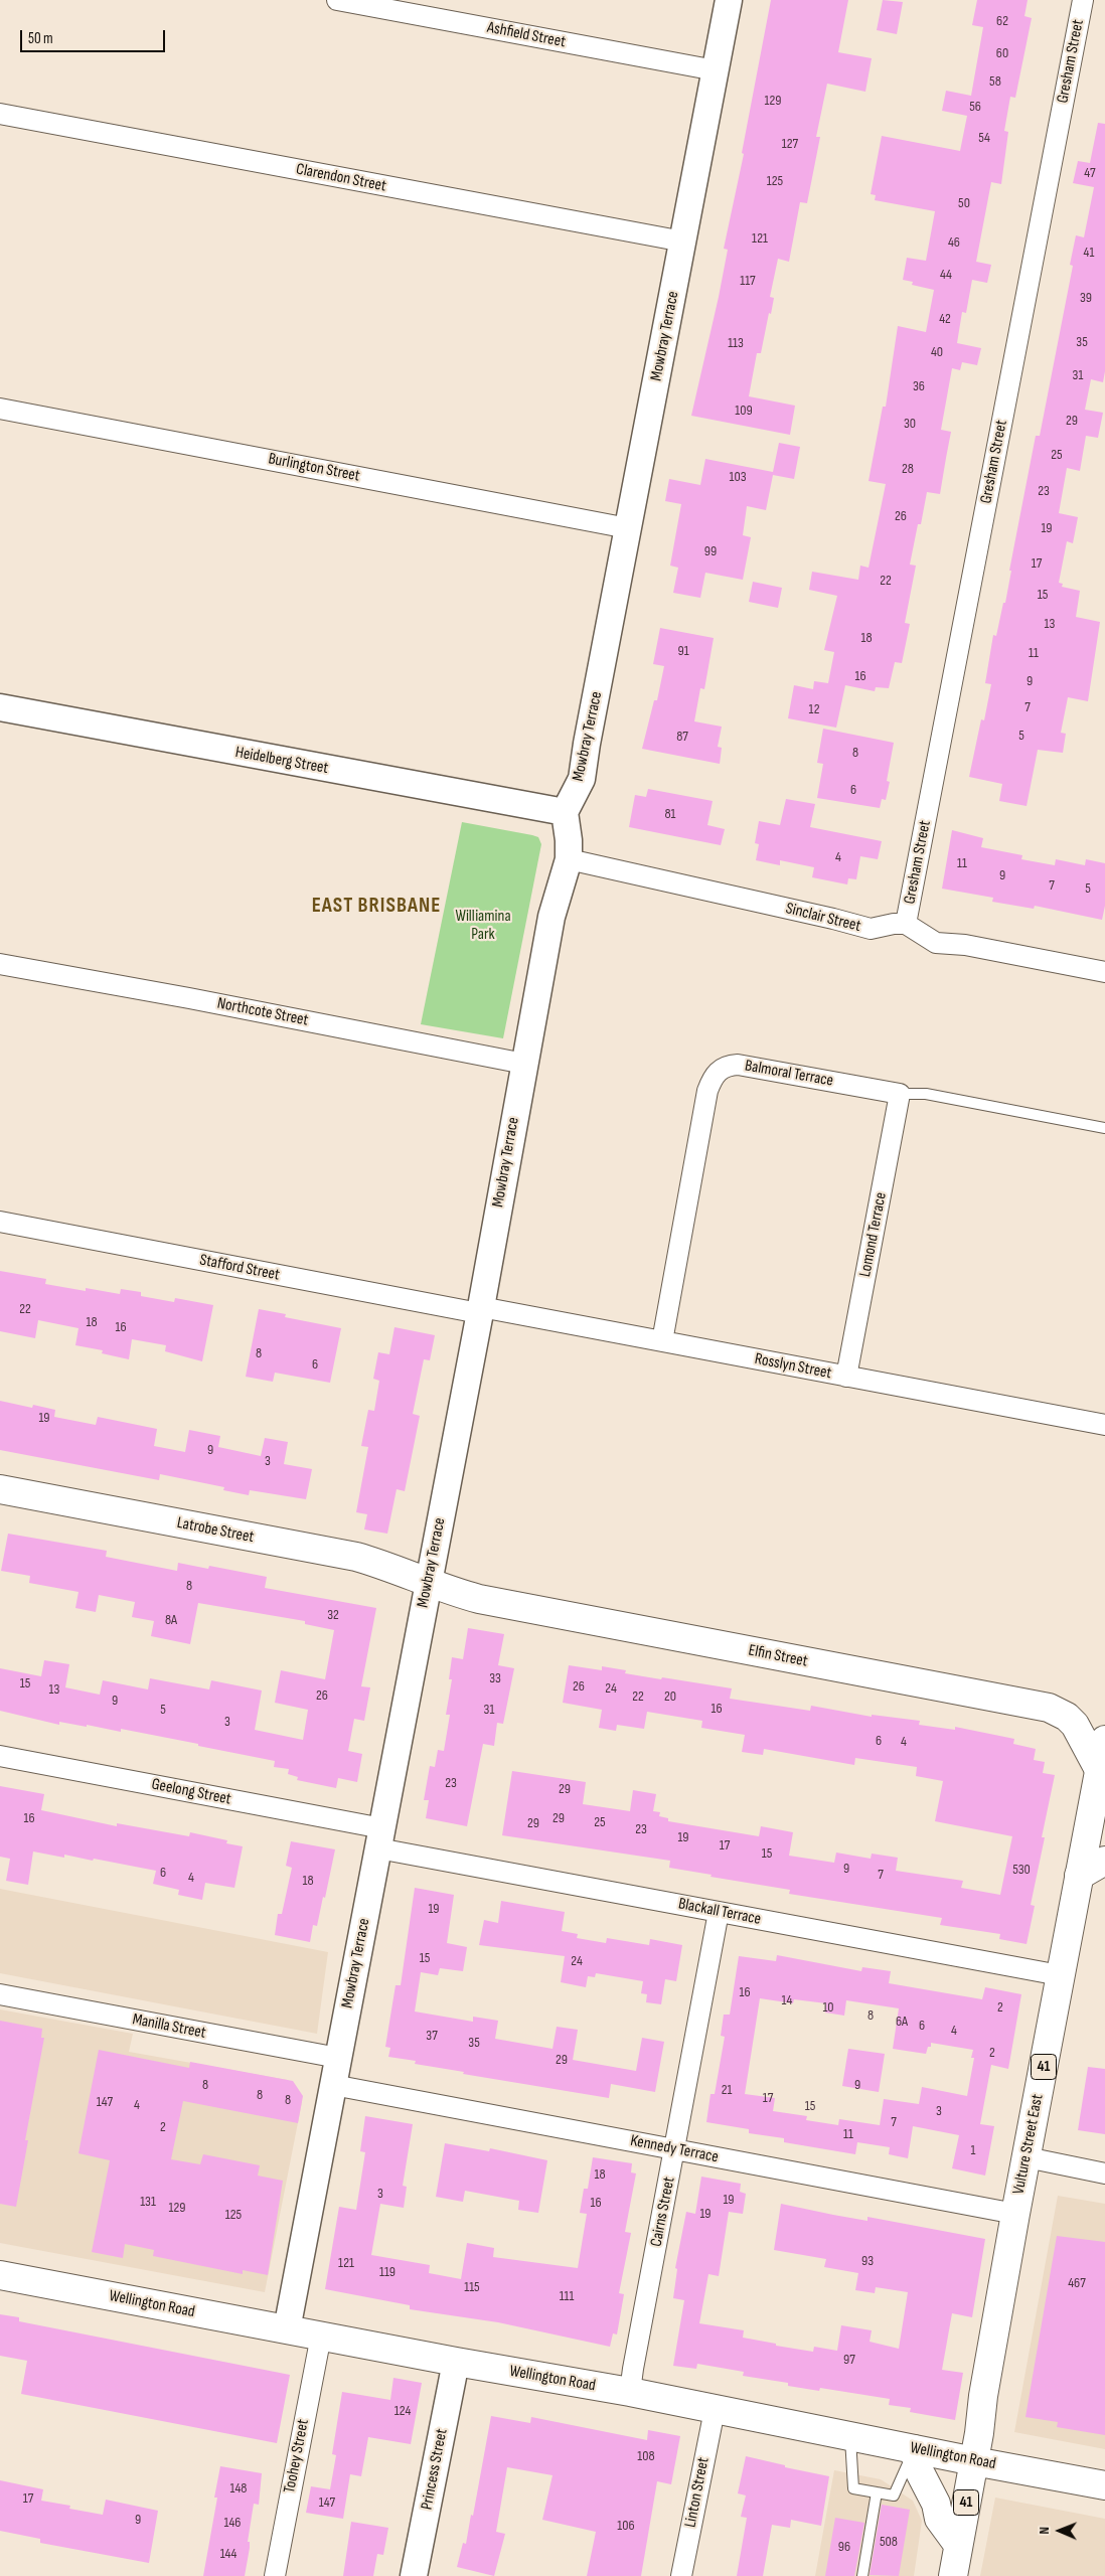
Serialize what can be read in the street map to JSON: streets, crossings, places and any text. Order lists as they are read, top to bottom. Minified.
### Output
{"streets":{"main road":["Latrobe Street","Elfin Street","41","Vulture Street East","Wellington Road"],"street":["Ashfield Street","Gresham Street","Clarendon Street","Mowbray Terrace","Burlington Street","Heidelberg Street","Sinclair Street","Northcote Street","Balmoral Terrace","Lomond Terrace","Stafford Street","Rosslyn Street","Geelong Street","Blackall Terrace","Manilla Street","Kennedy Terrace","Cairns Street","Toohey Street","Princess Street","Linton Street"]},"crossings":[["Ashfield Street","Mowbray Terrace"],["Gresham Street","Sinclair Street"],["Clarendon Street","Mowbray Terrace"],["Mowbray Terrace","Burlington Street"],["Mowbray Terrace","Heidelberg Street"],["Mowbray Terrace","Sinclair Street"],["Mowbray Terrace","Northcote Street"],["Mowbray Terrace","Stafford Street"],["Mowbray Terrace","Rosslyn Street"],["Mowbray Terrace","Latrobe Street"],["Mowbray Terrace","Elfin Street"],["Mowbray Terrace","Geelong Street"],["Mowbray Terrace","Blackall Terrace"],["Mowbray Terrace","Manilla Street"],["Mowbray Terrace","Kennedy Terrace"],["Mowbray Terrace","Wellington Road"],["Balmoral Terrace","Lomond Terrace"],["Balmoral Terrace","Rosslyn Street"],["Lomond Terrace","Rosslyn Street"],["Stafford Street","Rosslyn Street"],["Latrobe Street","Elfin Street"],["Elfin Street","Vulture Street East"],["Geelong Street","Blackall Terrace"],["Blackall Terrace","Vulture Street East"],["Blackall Terrace","Cairns Street"],["41","Vulture Street East"],["41","Wellington Road"],["Vulture Street East","Kennedy Terrace"],["Vulture Street East","Wellington Road"],["Kennedy Terrace","Cairns Street"],["Cairns Street","Wellington Road"],["Wellington Road","Toohey Street"],["Wellington Road","Princess Street"],["Wellington Road","Linton Street"]],"districts":["EAST BRISBANE"],"parks":["Williamina Park"],"house_numbers":["62","60","58","129","56","54","127","47","125","50","121","46","41","44","117","39","42","35","113","40","31","36","109","29","30","25","28","103","23","26","19","99","17","22","15","13","18","91","11","16","9","7","12","5","87","8","6","81","4","11","9","7","5","22","18","16","8","6","19","9","3","8","32","8A","33","15","26","24","13","26","22","20","9","16","5","31","3","6","4","23","29","16","29","25","29","23","19","17","15","9","530","6","7","4","18","19","15","24","16","14","10","2","8","6A","6","4","37","35","2","29","8","9","21","8","17","8","147","4","15","3","7","2","11","1","18","3","19","131","16","129","19","125","93","121","119","467","115","111","97","124","108","148","17","147","9","146","106","508","96","144"],"scale_bar":"50 m","north":"left"}
